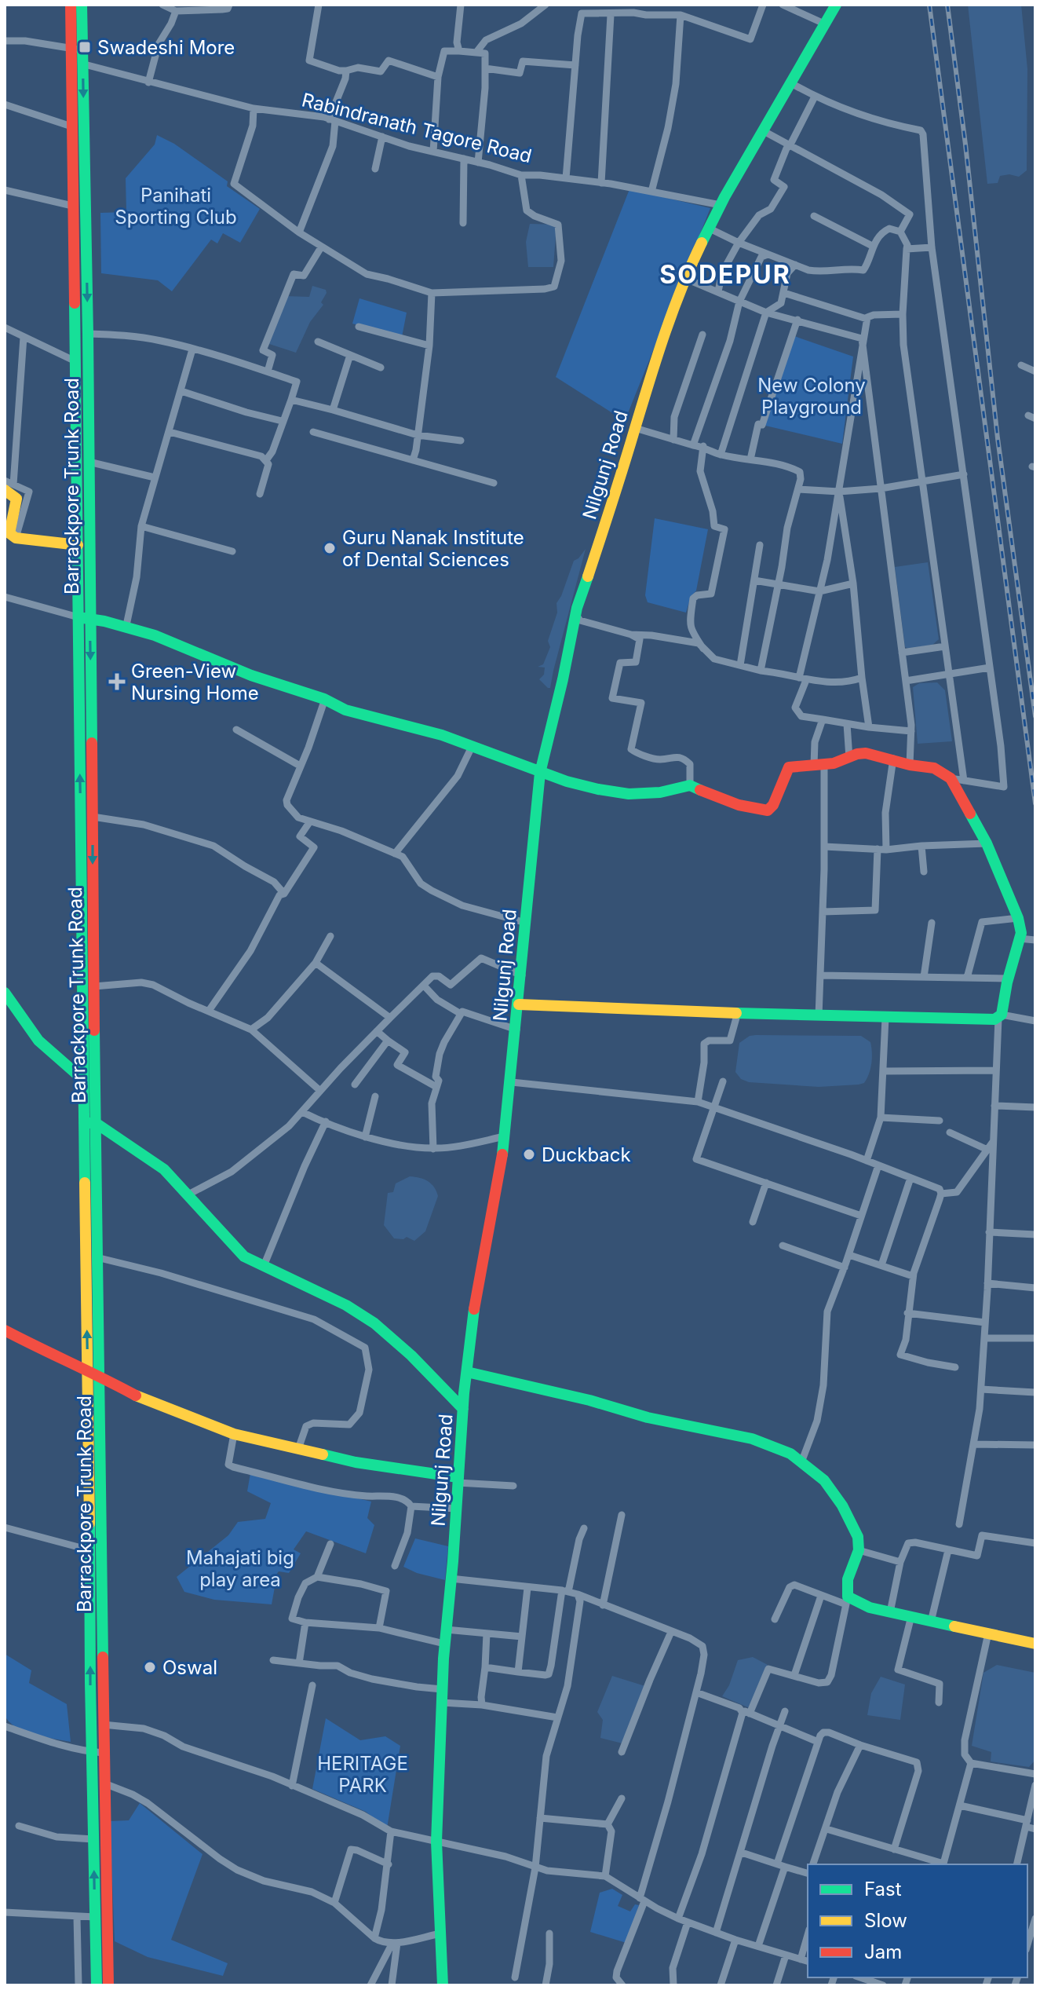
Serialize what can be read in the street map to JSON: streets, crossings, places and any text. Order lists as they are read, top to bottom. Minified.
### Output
{"streets":{"street":["Rabindranath Tagore Road","Nilgunj Road","Barrackpore Trunk Road"]},"crossings":[["Rabindranath Tagore Road","Nilgunj Road"],["Rabindranath Tagore Road","Barrackpore Trunk Road"]],"districts":["SODEPUR"],"parks":["Panihati Sporting Club","New Colony Playground","Mahajati big play area","HERITAGE PARK"],"places":{"transit":["Swadeshi More"],"other":["Guru Nanak Institute of Dental Sciences","Duckback","Oswal"],"health":["Green-View Nursing Home"]},"legend":["Fast","Slow","Jam"]}
